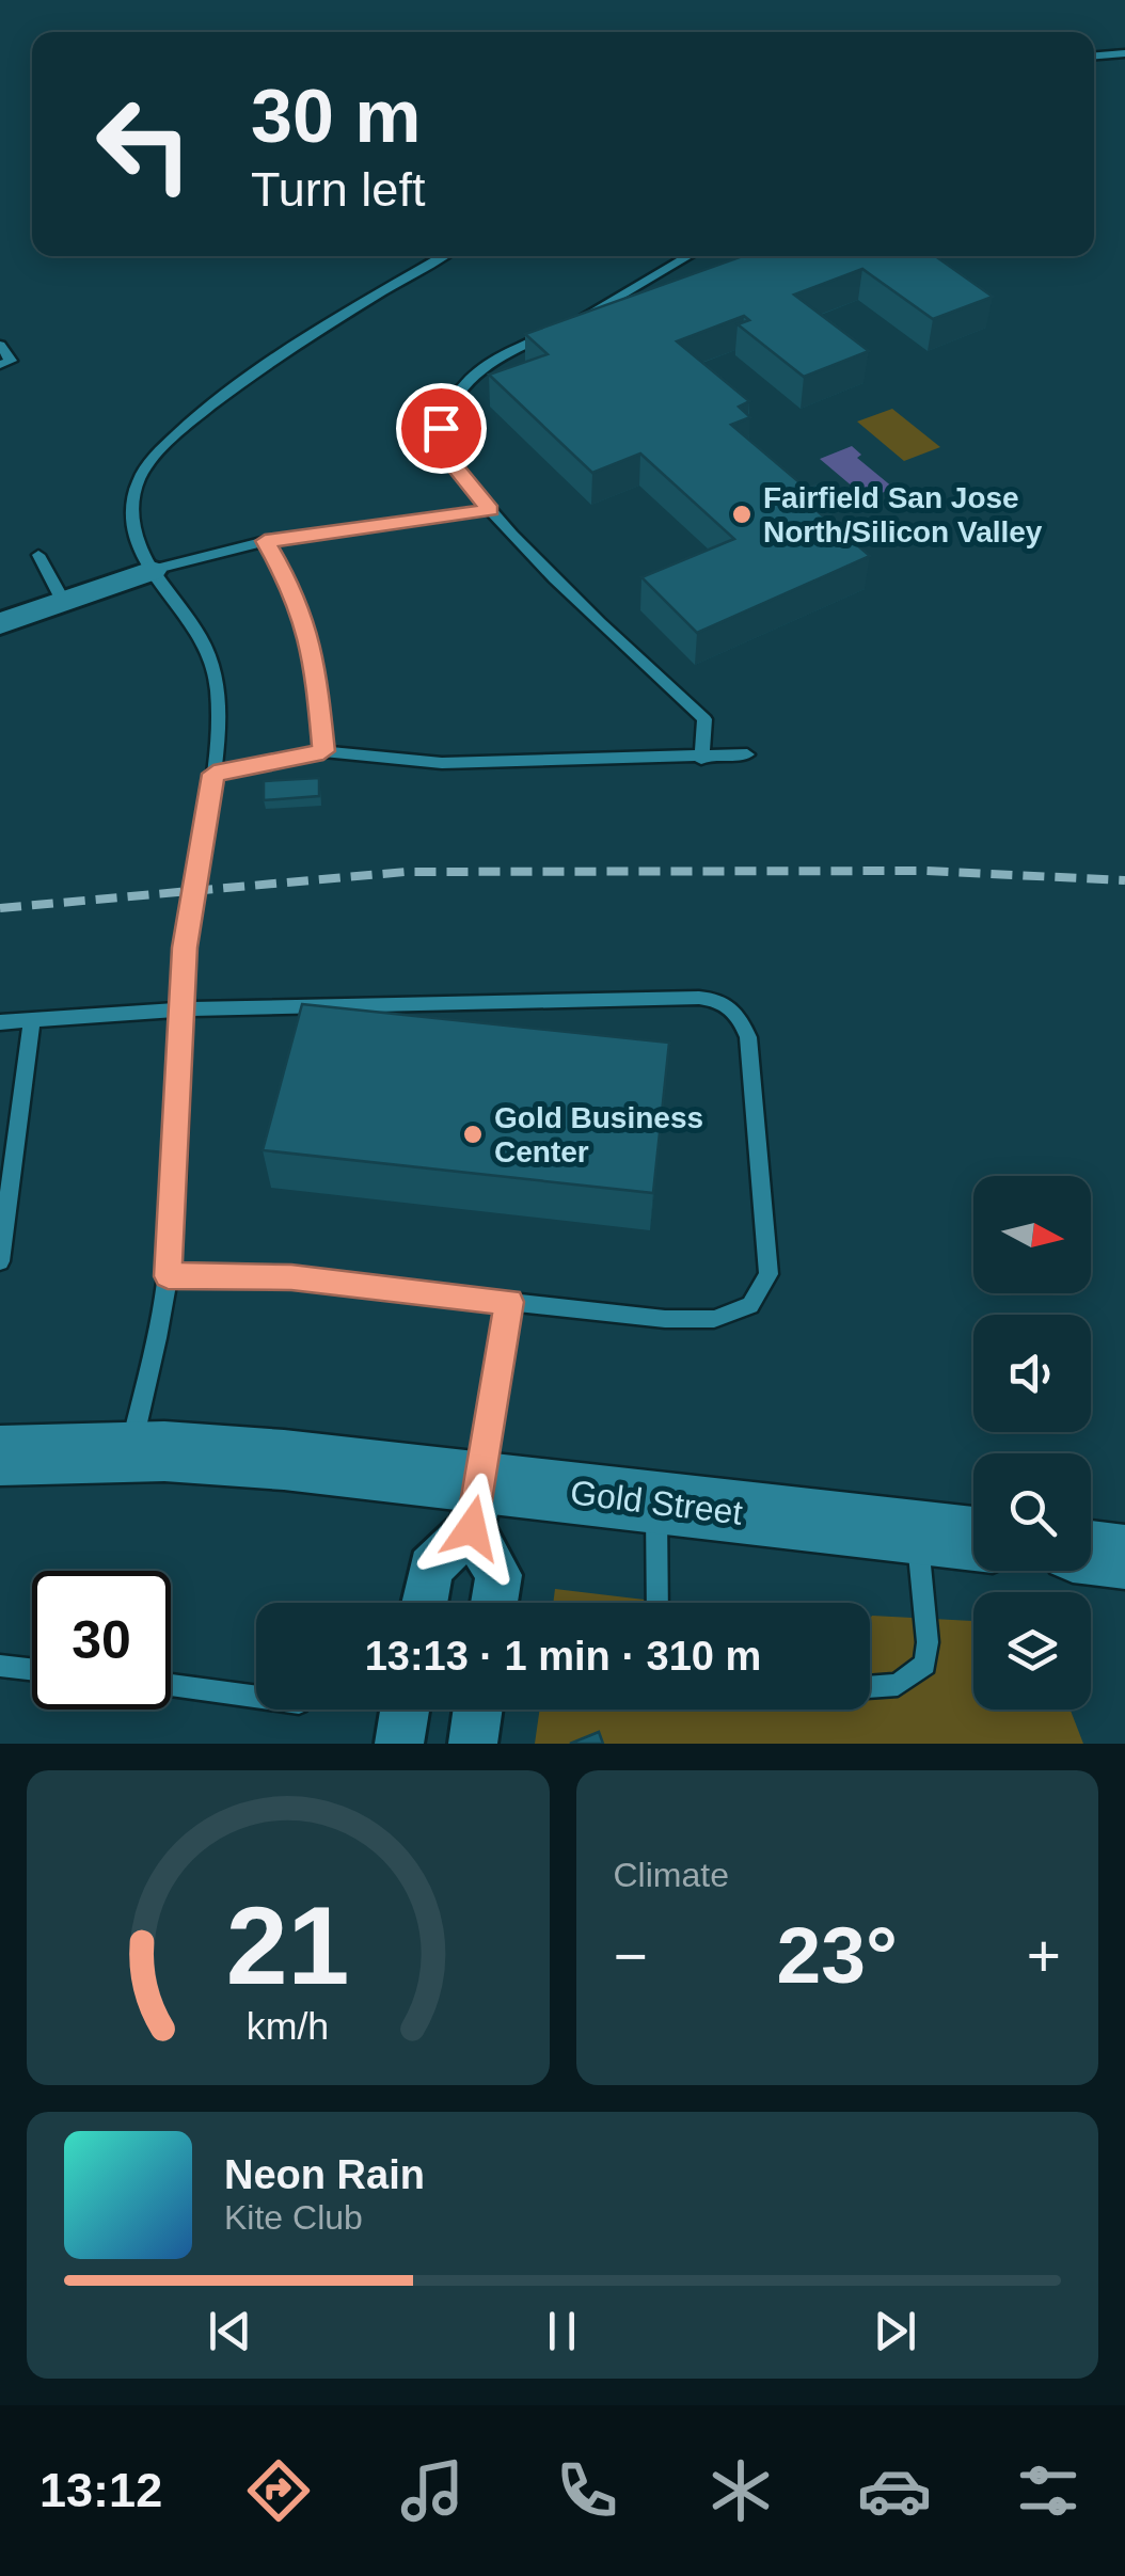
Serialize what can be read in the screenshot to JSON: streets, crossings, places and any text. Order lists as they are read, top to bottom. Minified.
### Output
{"streets":{"main road":["Gold Street"]},"places":["Fairfield San Jose North/Silicon Valley","Gold Business Center"],"north":"right","page":{"turn":["30 m","Turn left"],"limit":"30","trip":"13:13 · 1 min · 310 m","tile":"Climate","heat":["−","23°","+"],"song":["Neon Rain","Kite Club"],"tabs":"13:12","gauge":["21","km/h"]}}
